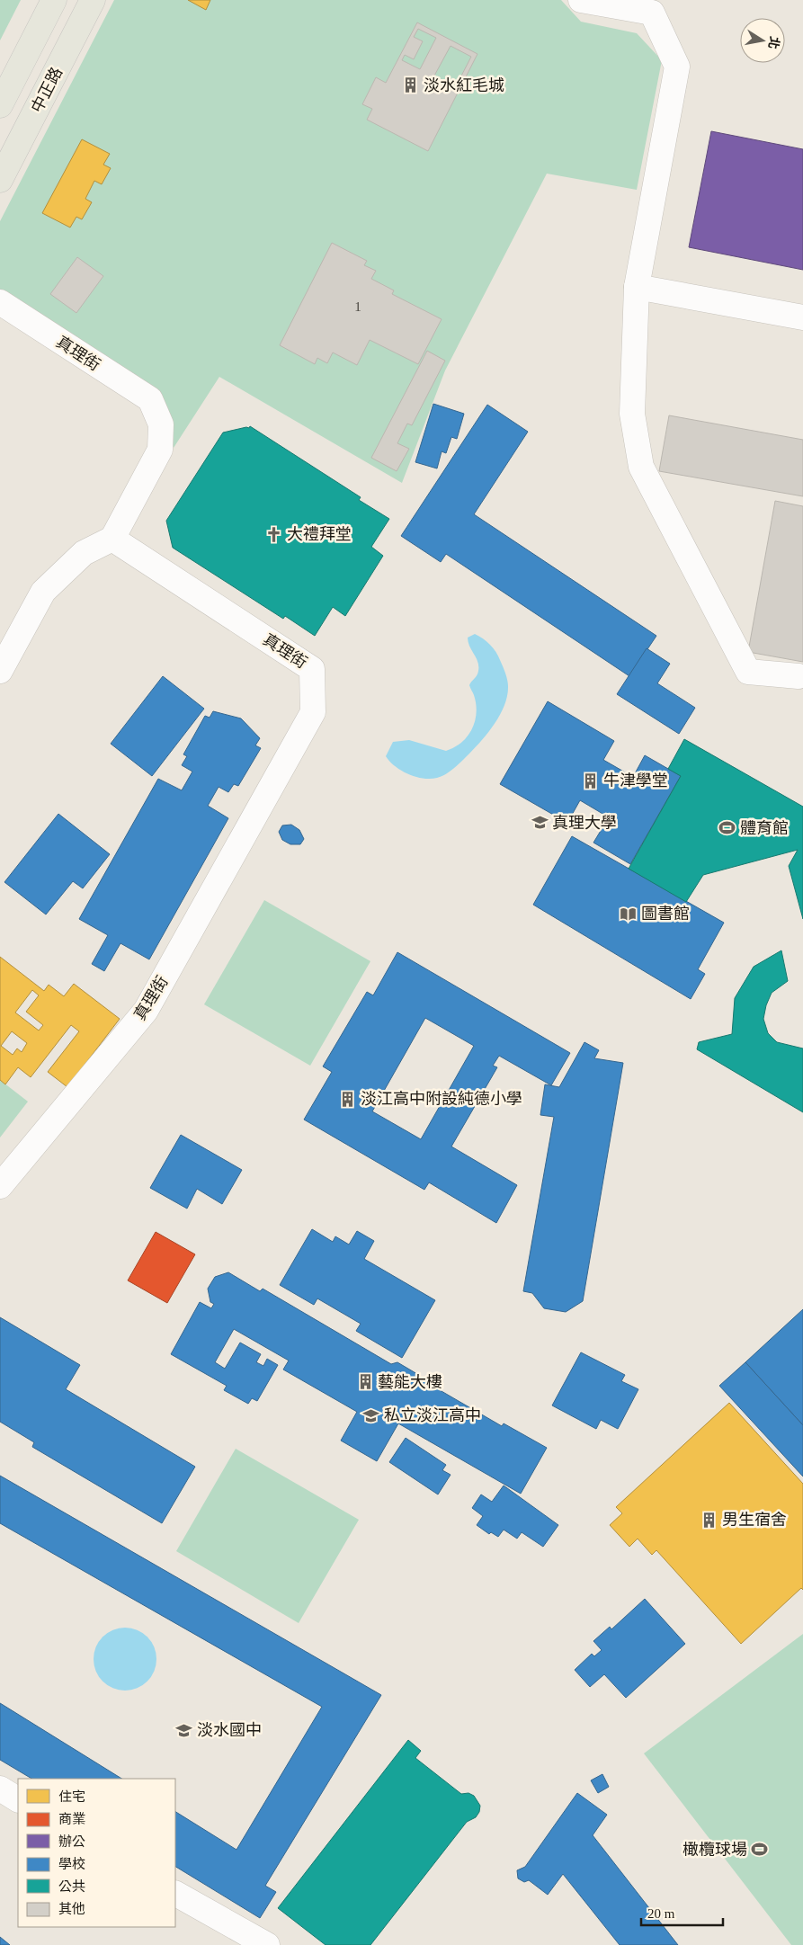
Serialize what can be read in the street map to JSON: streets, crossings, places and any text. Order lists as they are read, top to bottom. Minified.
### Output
{"streets":{"main road":["中正路"],"street":["真理街"]},"places":{"building":["淡水紅毛城","牛津學堂","淡江高中附設純德小學","藝能大樓","男生宿舍"],"church":["大禮拜堂"],"school or university":["真理大學","私立淡江高中","淡水國中"],"sports":["體育館","橄欖球場"],"library":["圖書館"]},"house_numbers":["1"],"legend":["住宅","商業","辦公","學校","公共","其他"],"scale_bar":"20 m","north":"right"}
